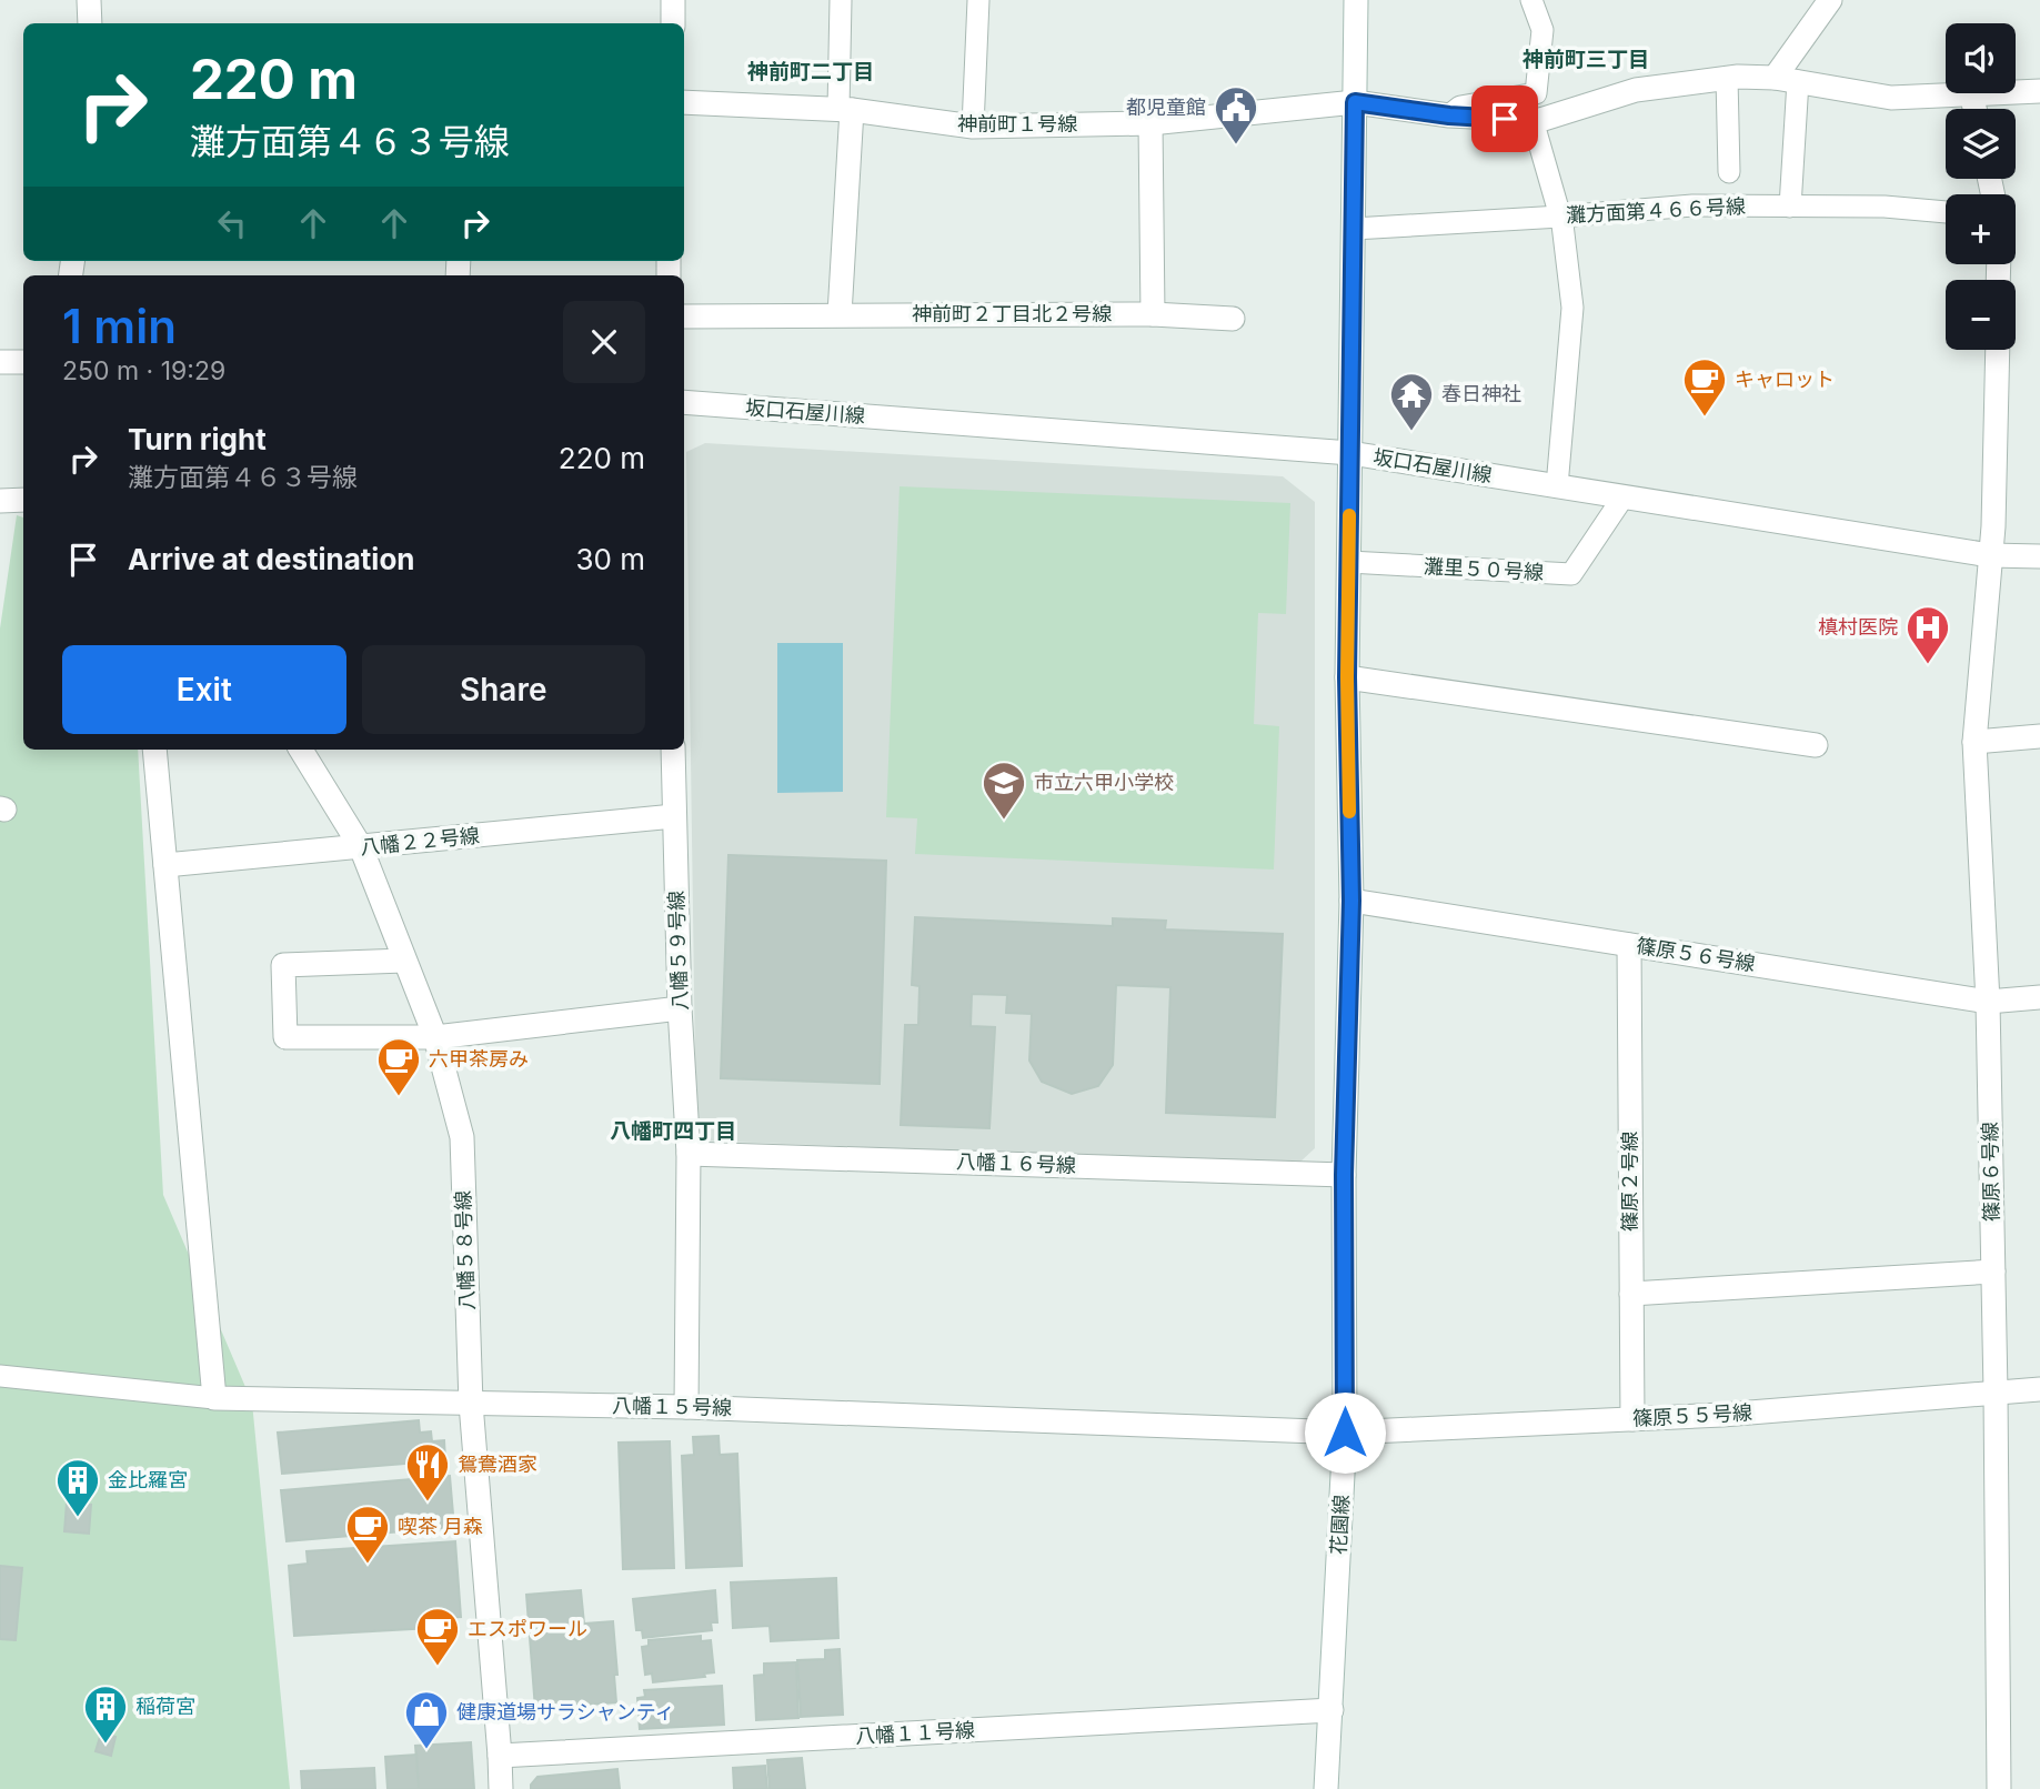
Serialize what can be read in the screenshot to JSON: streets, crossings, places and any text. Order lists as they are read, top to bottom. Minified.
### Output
{"streets":{"street":["神前町１号線","神前町２丁目北２号線","坂口石屋川線","八幡２２号線","八幡５９号線","篠原５６号線","八幡１６号線","篠原６号線","篠原２号線","八幡５８号線","八幡１５号線","篠原５５号線","花園線","八幡１１号線"],"lane":["灘方面第４６６号線","灘里５０号線"]},"crossings":[["神前町１号線","花園線"],["灘方面第４６６号線","花園線"],["坂口石屋川線","灘里５０号線"],["坂口石屋川線","篠原６号線"],["坂口石屋川線","花園線"],["灘里５０号線","花園線"],["八幡２２号線","八幡５９号線"],["八幡２２号線","八幡５８号線"],["八幡５９号線","八幡１６号線"],["八幡５９号線","八幡１５号線"],["篠原５６号線","篠原６号線"],["篠原５６号線","篠原２号線"],["篠原５６号線","花園線"],["八幡１６号線","花園線"],["篠原６号線","篠原５５号線"],["篠原２号線","篠原５５号線"],["八幡５８号線","八幡１５号線"],["八幡５８号線","八幡１１号線"],["八幡１５号線","篠原５５号線"],["八幡１５号線","花園線"],["篠原５５号線","花園線"],["花園線","八幡１１号線"]],"districts":["神前町三丁目","神前町二丁目","八幡町四丁目"],"places":{"public building":["都児童館"],"cafe":["キャロット","六甲茶房み","喫茶 月森","エスポワール"],"temple":["春日神社"],"hospital":["槙村医院"],"school or university":["市立六甲小学校"],"restaurant":["鴛鴦酒家"],"building":["金比羅宮","稲荷宮"],"shop":["健康道場サラシャンティ"]},"page":{"map_buttons":["+","−"],"turn":["220 m","灘方面第４６３号線"],"heading":["1 min","250 m · 19:29"],"list":[{"name":"Turn right","note":"灘方面第４６３号線","value":"220 m"},{"name":"Arrive at destination","value":"30 m"}],"buttons":["Exit","Share"]}}
